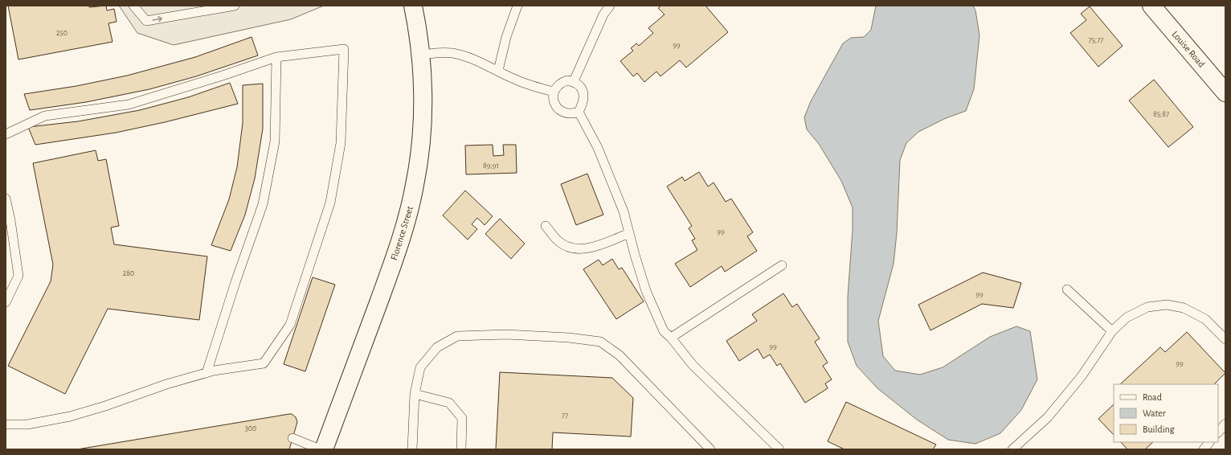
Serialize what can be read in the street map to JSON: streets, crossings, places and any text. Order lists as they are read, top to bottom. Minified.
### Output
{"streets":{"street":["Louise Road","Florence Street"]},"house_numbers":["250","75;77","99","85;87","89;91","99","280","99","99","99","77","300"],"legend":["Road","Water","Building"]}
